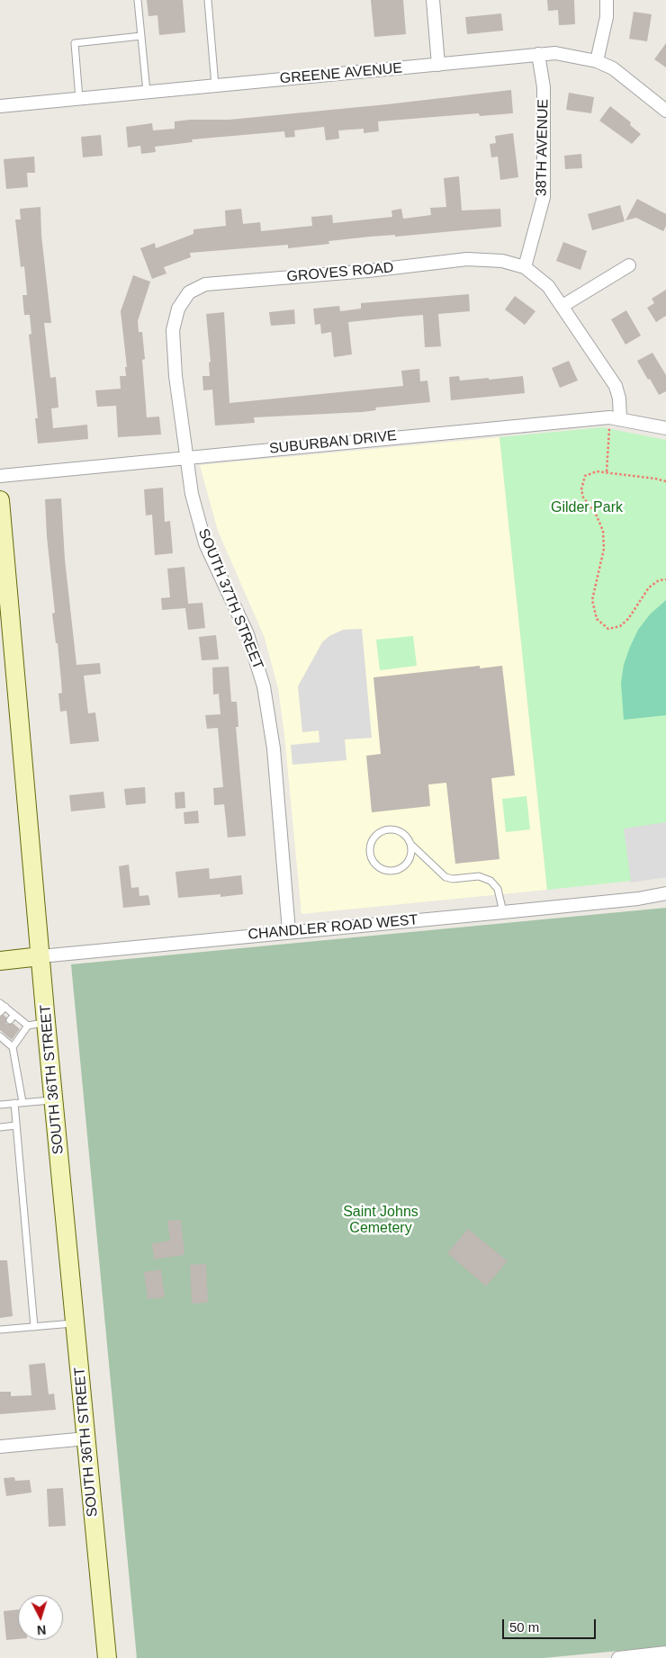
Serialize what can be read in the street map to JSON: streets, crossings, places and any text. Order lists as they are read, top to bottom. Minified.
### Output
{"streets":{"main road":["CHANDLER ROAD WEST","SOUTH 36TH STREET"],"street":["GREENE AVENUE","38TH AVENUE","GROVES ROAD","SUBURBAN DRIVE","SOUTH 37TH STREET"]},"crossings":[["GREENE AVENUE","38TH AVENUE"],["38TH AVENUE","GROVES ROAD"],["GROVES ROAD","SUBURBAN DRIVE"],["GROVES ROAD","SOUTH 37TH STREET"],["SUBURBAN DRIVE","SOUTH 37TH STREET"],["SOUTH 37TH STREET","CHANDLER ROAD WEST"],["CHANDLER ROAD WEST","SOUTH 36TH STREET"]],"parks":["Gilder Park","Saint Johns Cemetery"],"scale_bar":"50 m","north":"bottom"}
